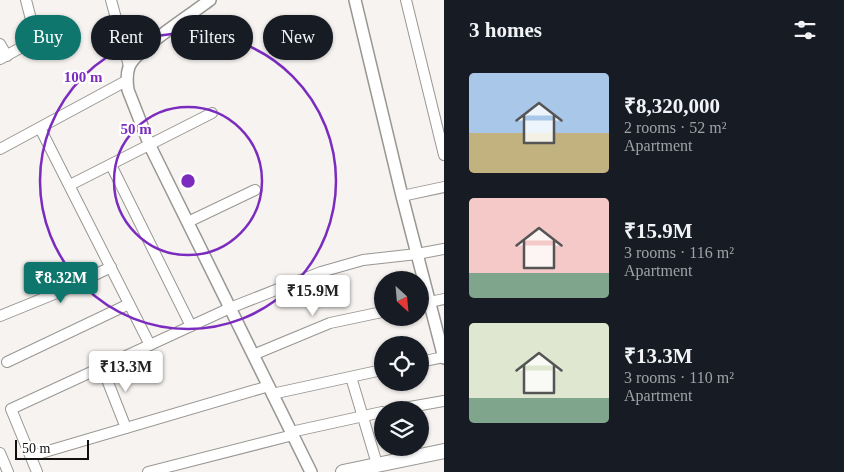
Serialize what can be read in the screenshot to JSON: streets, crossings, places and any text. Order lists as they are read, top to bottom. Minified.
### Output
{"scale_bar":"50 m","north":"bottom right","page":{"heading":"3 homes","chip":["Buy","Rent","Filters","New"],"list":[{"name":"₹8,320,000","note":"2 rooms · 52 m² · Apartment"},{"name":"₹15.9M","note":"3 rooms · 116 m² · Apartment"},{"name":"₹13.3M","note":"3 rooms · 110 m² · Apartment"}],"price":["₹8.32M","₹15.9M","₹13.3M"],"scale":"50 m"},"rings":["100 m","50 m"]}
